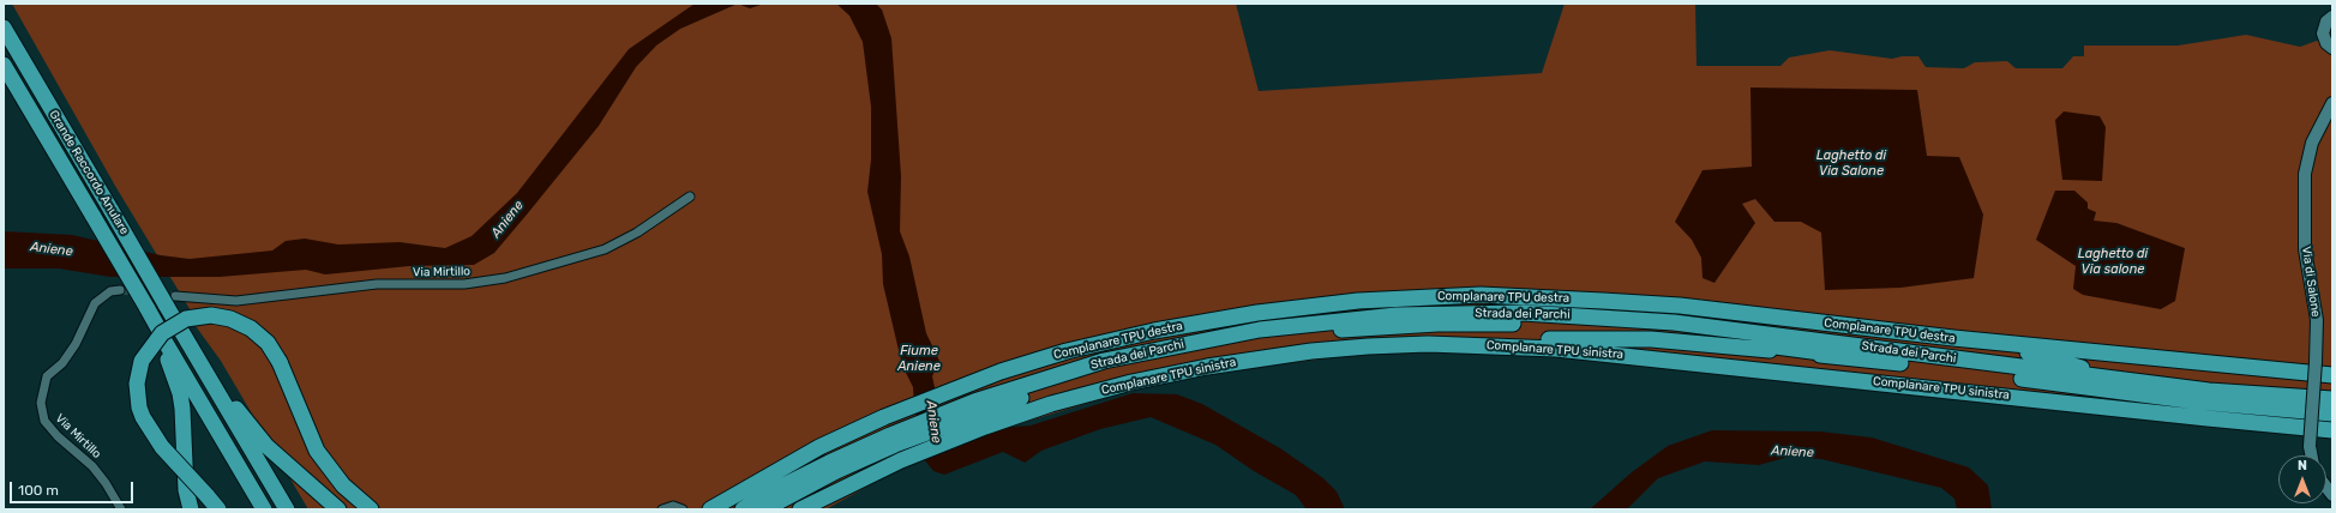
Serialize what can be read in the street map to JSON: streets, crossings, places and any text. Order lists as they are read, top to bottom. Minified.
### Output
{"streets":{"highway":["Grande Raccordo Anulare","Complanare TPU destra","Strada dei Parchi","Complanare TPU sinistra"],"street":["Via Mirtillo","Via di Salone"]},"crossings":[["Grande Raccordo Anulare","Via Mirtillo"]],"water":["Laghetto di Via Salone","Aniene","Laghetto di Via salone","Fiume Aniene"],"scale_bar":"100 m","north":"top"}
